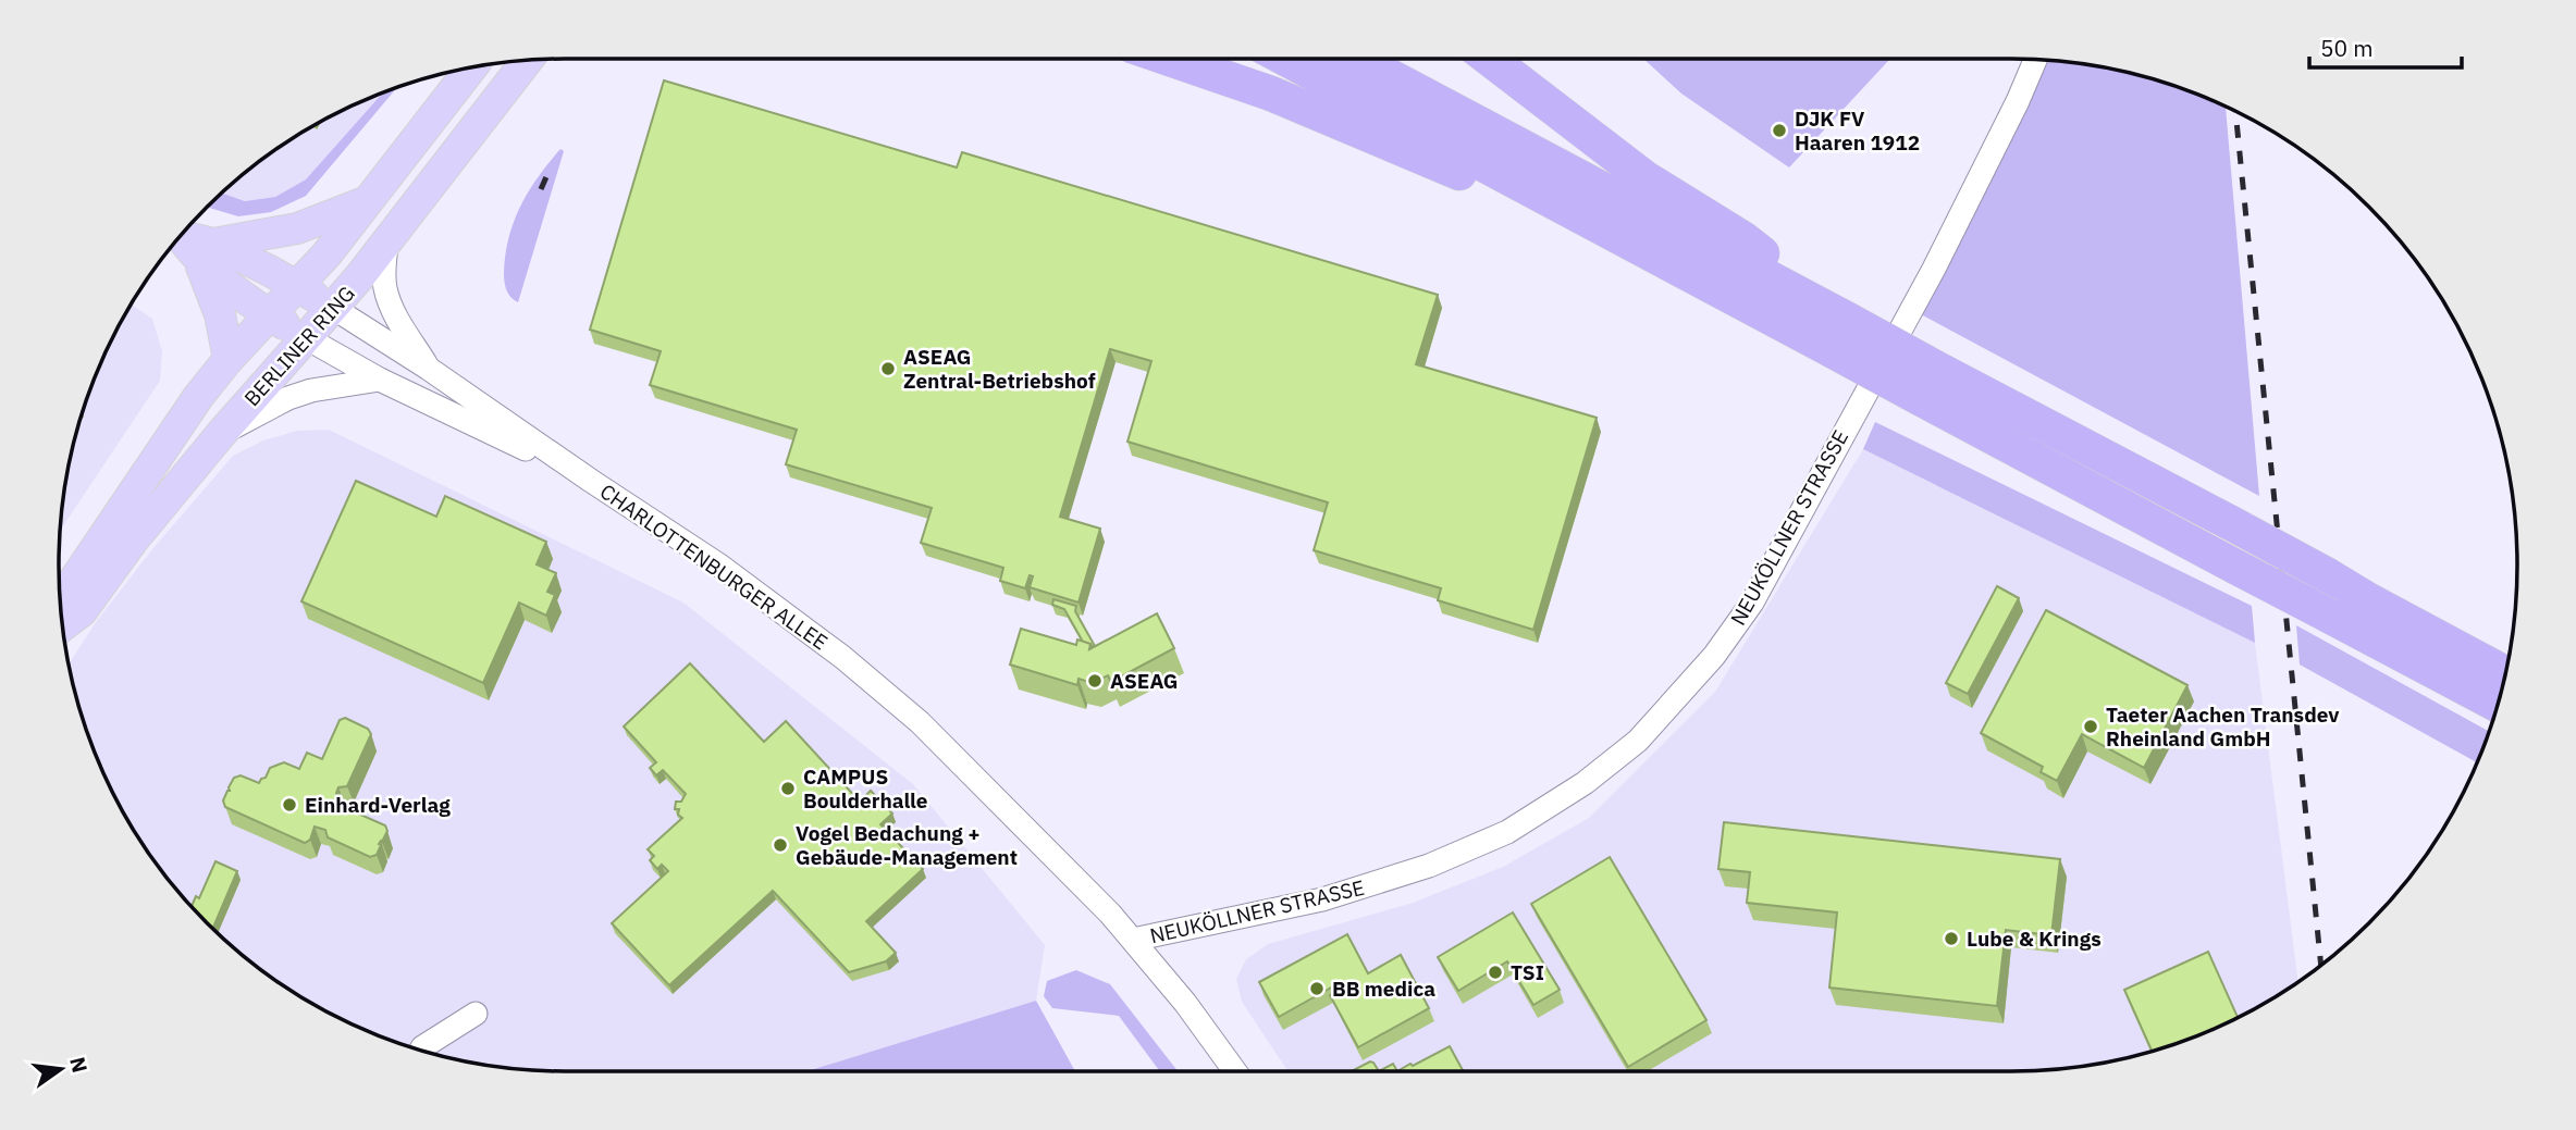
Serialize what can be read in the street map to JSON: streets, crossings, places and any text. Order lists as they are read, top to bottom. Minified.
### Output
{"streets":{"main road":["BERLINER RING","CHARLOTTENBURGER ALLEE"],"street":["NEUKÖLLNER STRASSE"]},"crossings":[["BERLINER RING","CHARLOTTENBURGER ALLEE"],["NEUKÖLLNER STRASSE","CHARLOTTENBURGER ALLEE"]],"places":["DJK FV Haaren 1912","ASEAG Zentral-Betriebshof","ASEAG","Taeter Aachen Transdev Rheinland GmbH","CAMPUS Boulderhalle","Einhard-Verlag","Vogel Bedachung + Gebäude-Management","Lube & Krings","TSI","BB medica"],"scale_bar":"50 m","north":"right"}
